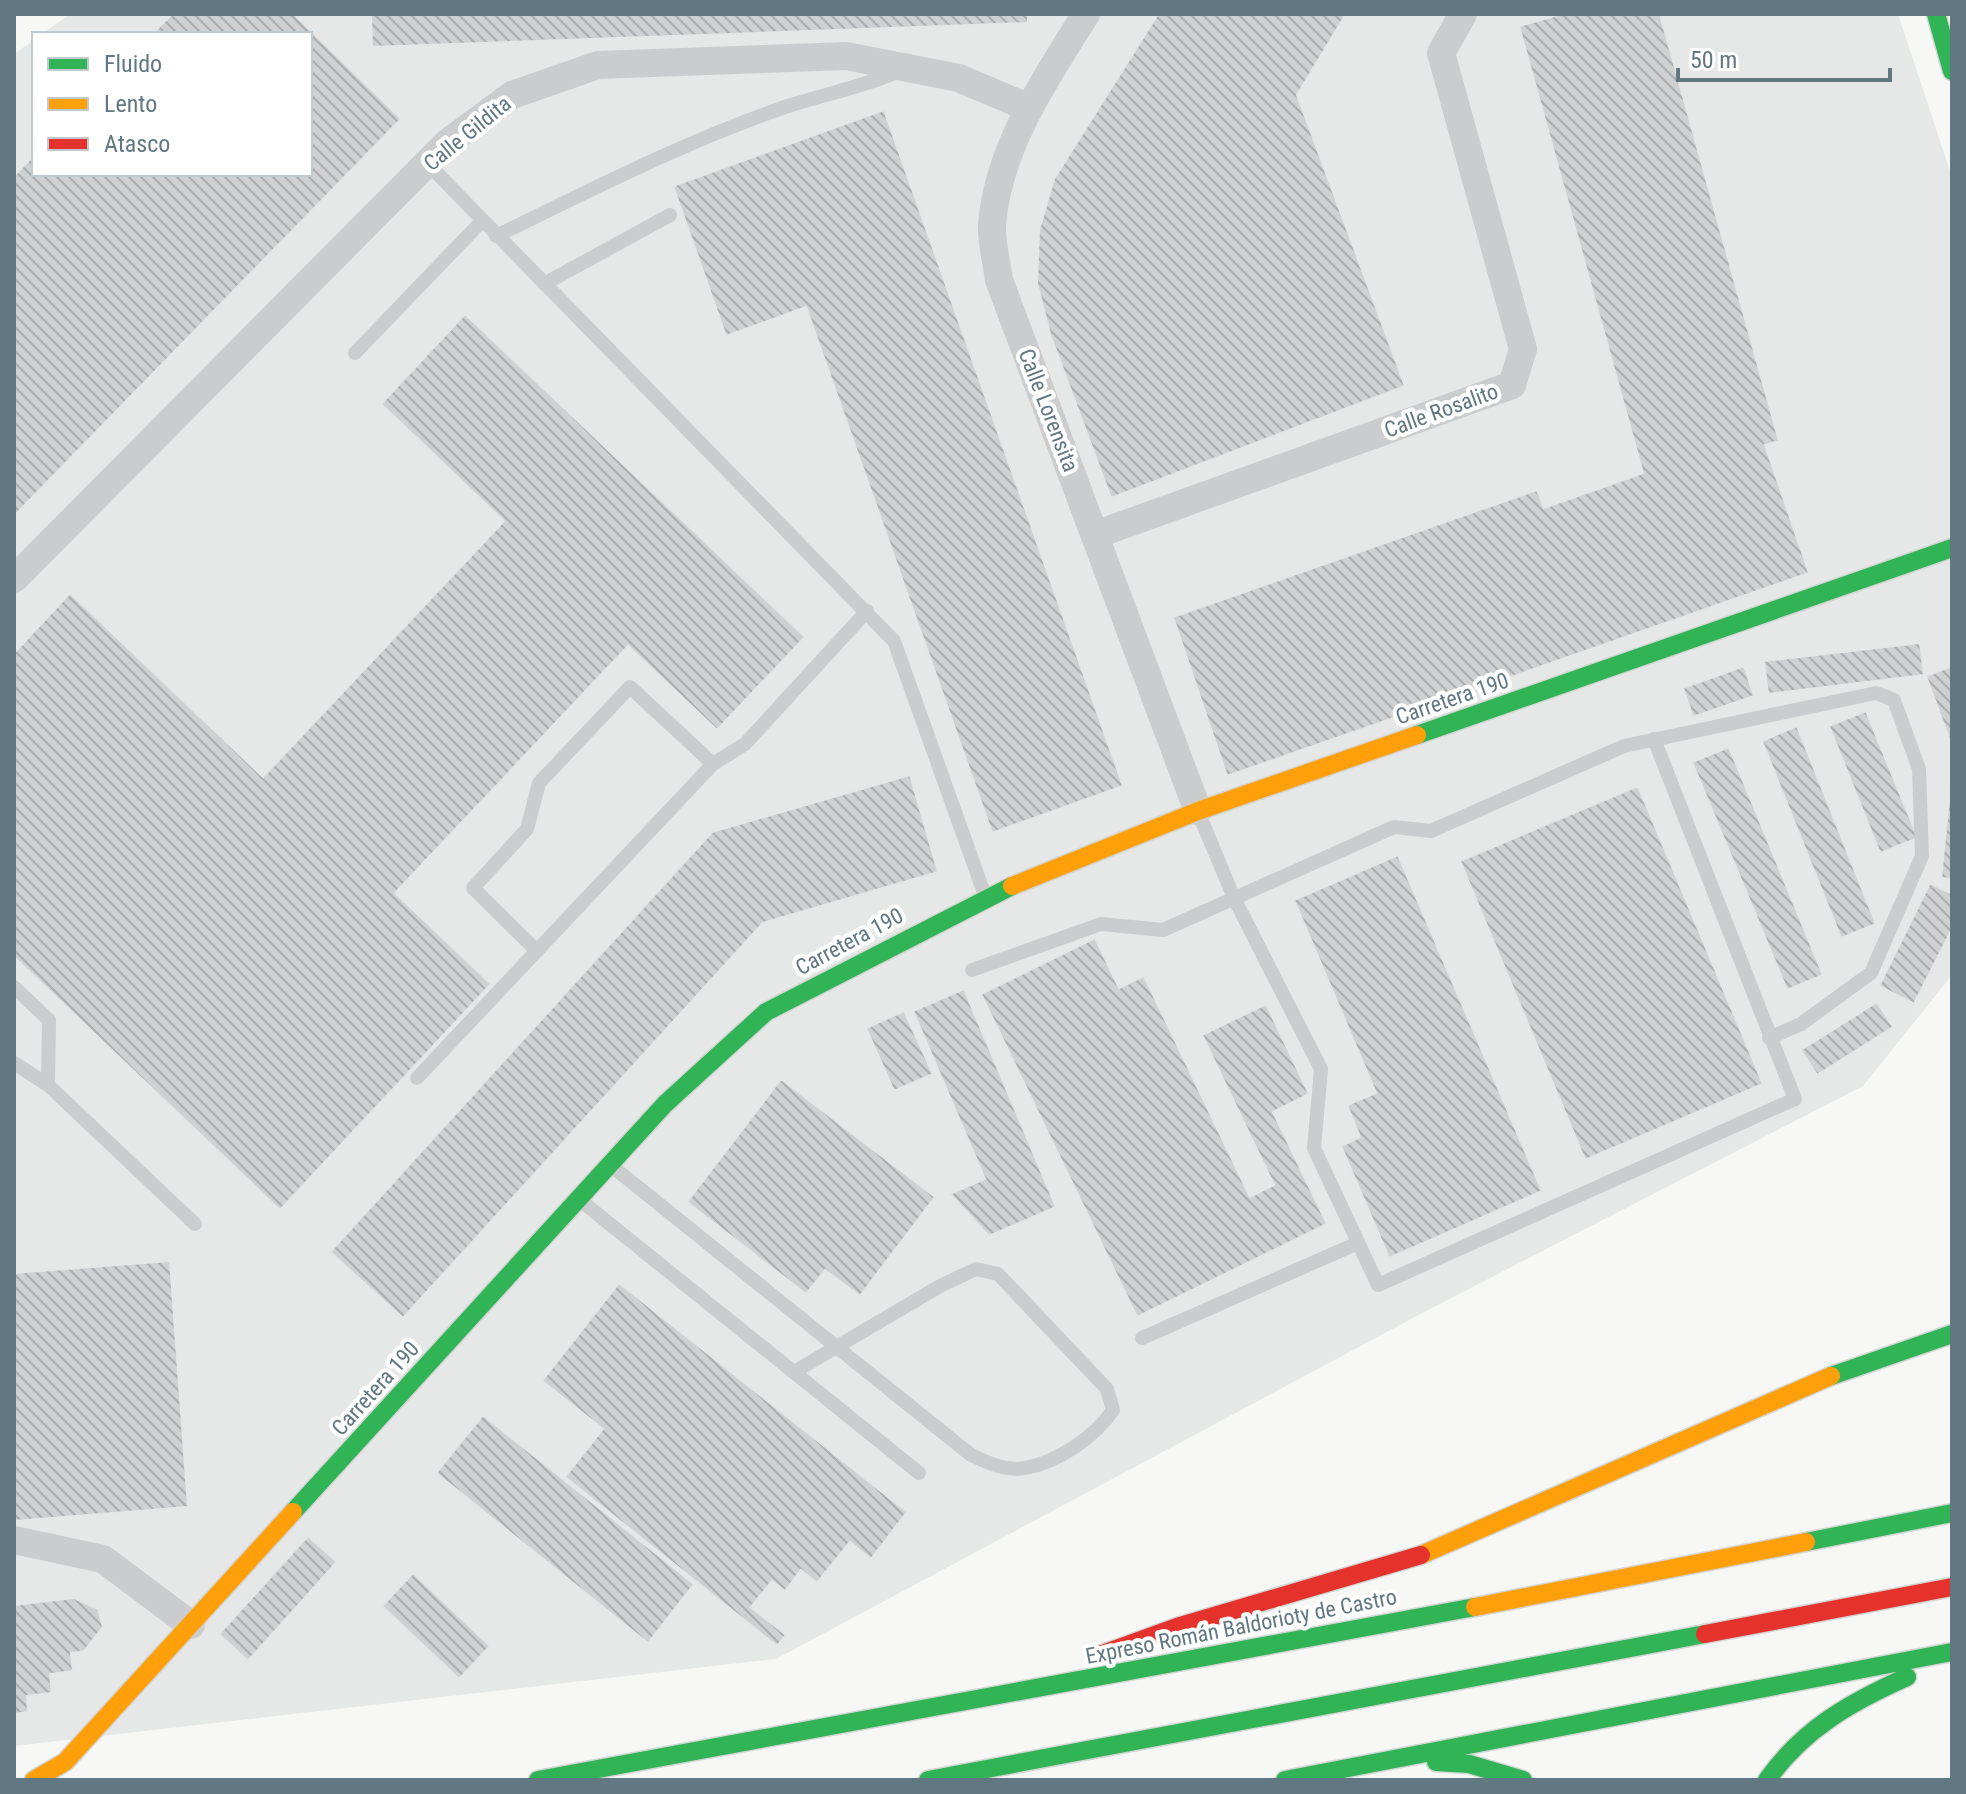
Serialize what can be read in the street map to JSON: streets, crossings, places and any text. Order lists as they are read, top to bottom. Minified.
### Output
{"streets":{"main road":["Carretera 190","Expreso Román Baldorioty de Castro"],"street":["Calle Gildita","Calle Lorensita","Calle Rosalito"]},"crossings":[["Calle Gildita","Calle Lorensita"],["Calle Lorensita","Calle Rosalito"],["Calle Lorensita","Carretera 190"]],"legend":["Fluido","Lento","Atasco"],"scale_bar":"50 m"}
